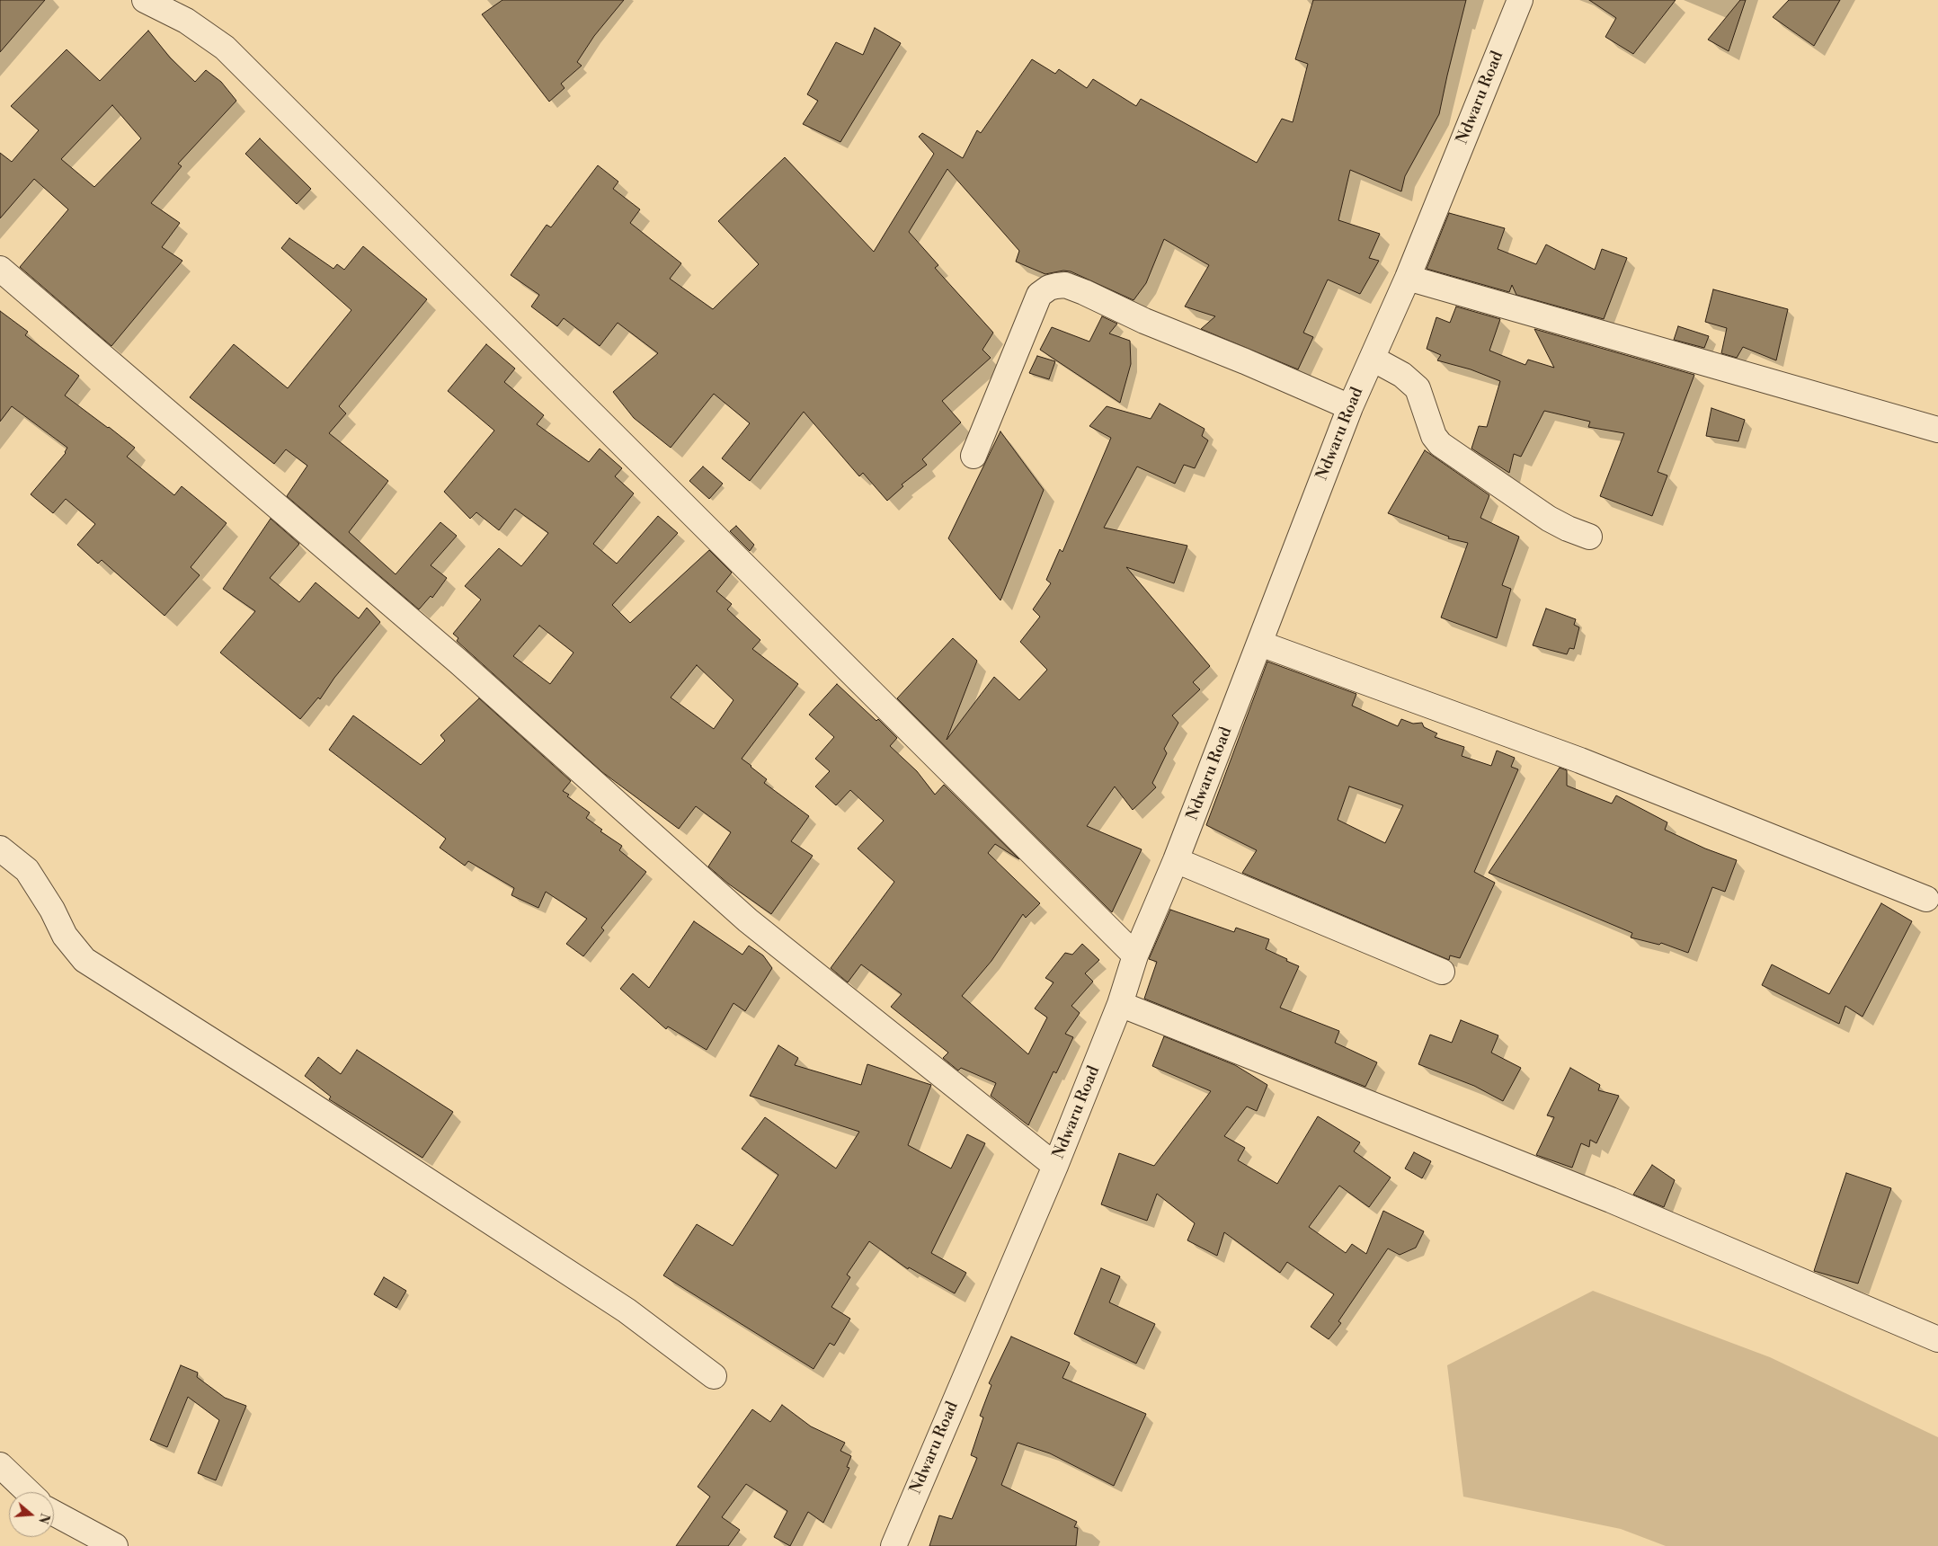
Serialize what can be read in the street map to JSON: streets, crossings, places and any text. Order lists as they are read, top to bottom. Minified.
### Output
{"streets":{"street":["Ndwaru Road"]},"north":"right"}
